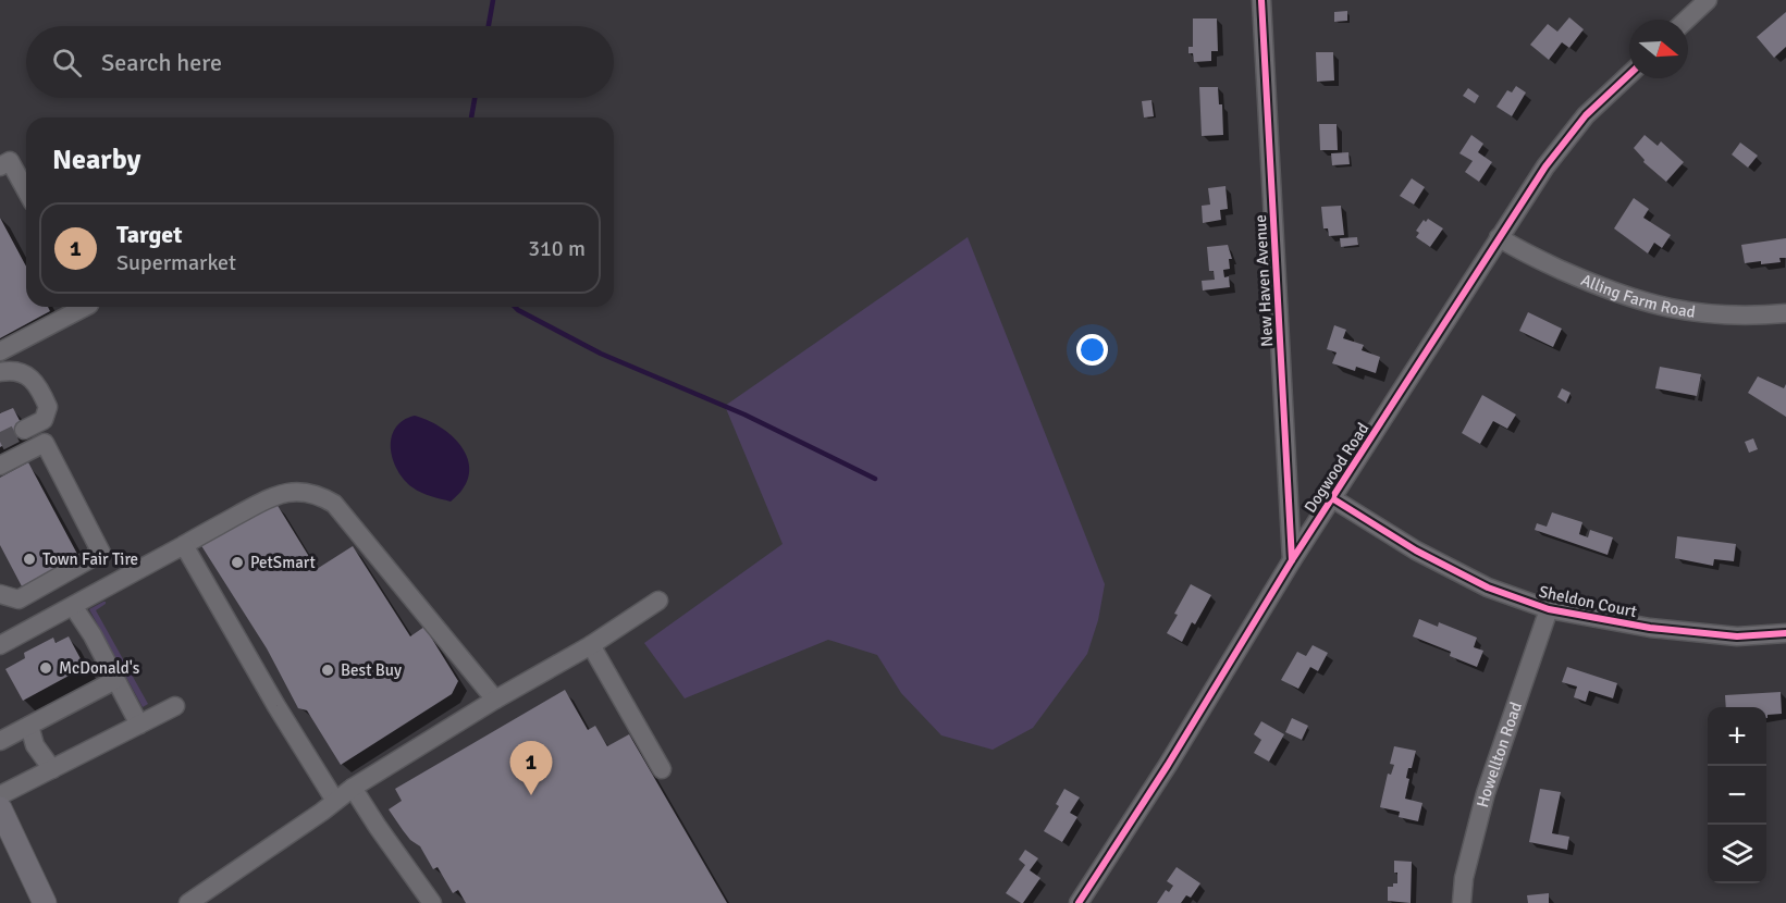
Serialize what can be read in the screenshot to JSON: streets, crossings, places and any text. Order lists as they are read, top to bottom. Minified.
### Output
{"streets":{"street":["New Haven Avenue","Alling Farm Road","Dogwood Road","Sheldon Court","Howellton Road"]},"crossings":[["New Haven Avenue","Dogwood Road"],["Alling Farm Road","Dogwood Road"],["Dogwood Road","Sheldon Court"],["Sheldon Court","Howellton Road"]],"places":["Town Fair Tire","PetSmart","McDonald's","Best Buy"],"north":"right","page":{"search":"Search here","heading":"Nearby","list":[{"mark":"1","name":"Target","note":"Supermarket","value":"310 m"}],"map_buttons":["+","−"],"pins":"1"}}
